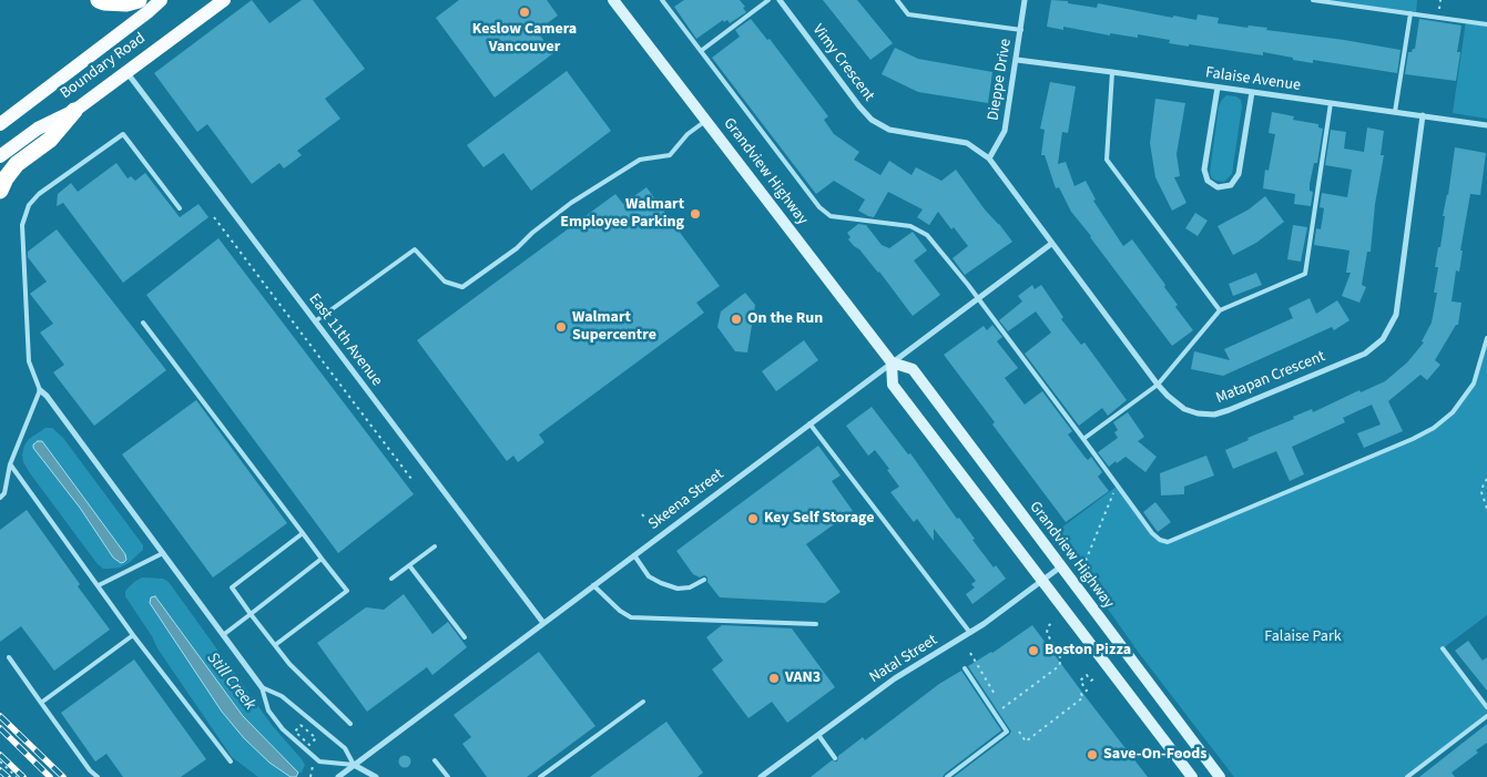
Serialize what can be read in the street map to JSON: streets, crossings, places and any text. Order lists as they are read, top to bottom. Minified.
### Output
{"streets":{"main road":["Boundary Road","Grandview Highway"],"street":["Vimy Crescent","Dieppe Drive","Falaise Avenue","East 11th Avenue","Matapan Crescent","Skeena Street","Natal Street"]},"crossings":[["Vimy Crescent","Dieppe Drive"],["Vimy Crescent","Matapan Crescent"],["Boundary Road","East 11th Avenue"],["Dieppe Drive","Falaise Avenue"],["Dieppe Drive","Matapan Crescent"],["Falaise Avenue","Matapan Crescent"],["Grandview Highway","Skeena Street"],["Grandview Highway","Natal Street"],["East 11th Avenue","Skeena Street"],["Matapan Crescent","Skeena Street"]],"water":["Still Creek"],"parks":["Falaise Park"],"places":["Keslow Camera Vancouver","Walmart Employee Parking","On the Run","Walmart Supercentre","Key Self Storage","Boston Pizza","VAN3","Save-On-Foods"]}
